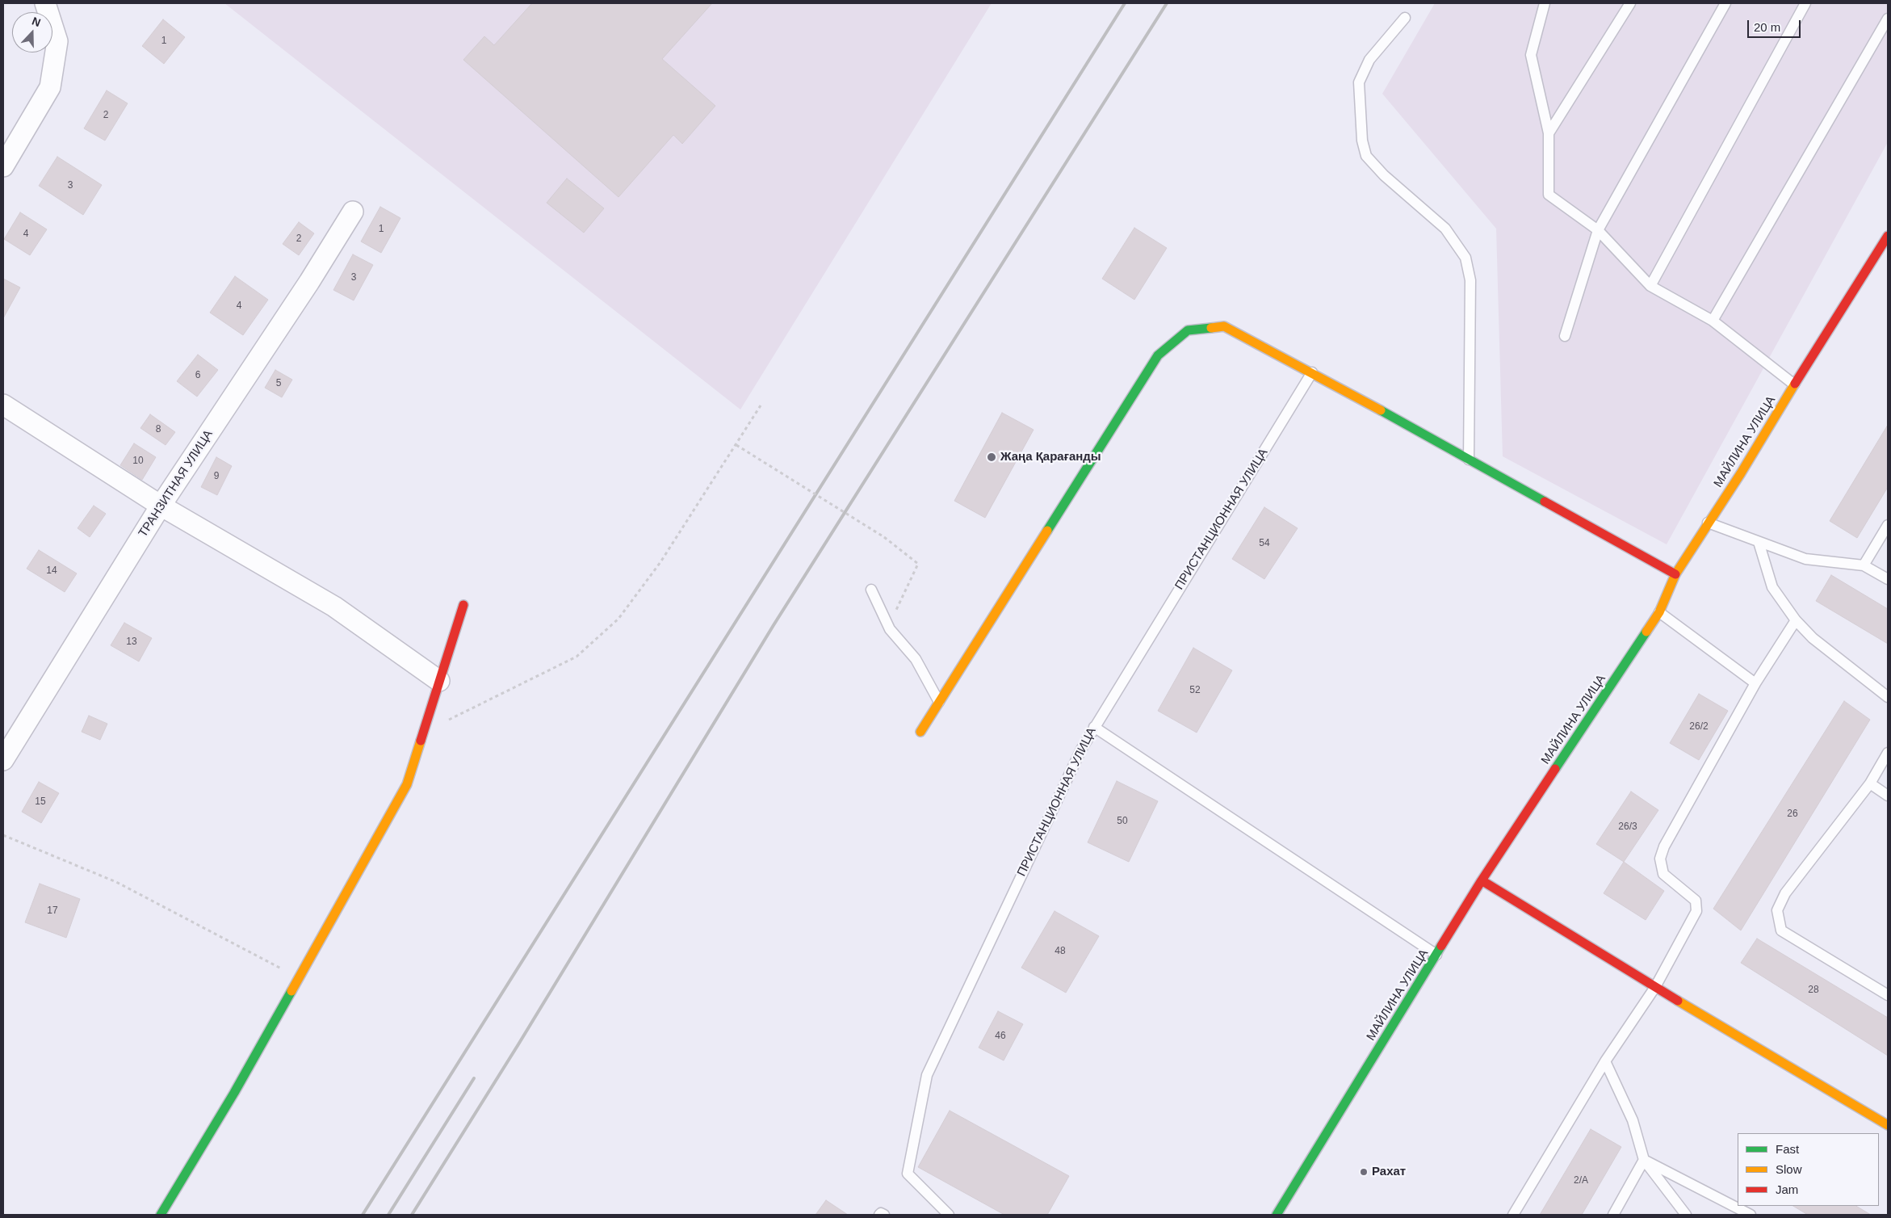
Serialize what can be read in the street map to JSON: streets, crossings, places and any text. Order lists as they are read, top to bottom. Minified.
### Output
{"streets":{"street":["МАЙЛИНА УЛИЦА","ТРАНЗИТНАЯ УЛИЦА"],"lane":["ПРИСТАНЦИОННАЯ УЛИЦА"]},"places":["Жаңа Қарағанды","Рахат"],"house_numbers":["1","2","3","1","4","2","3","4","6","5","8","10","9","54","14","13","52","26/2","15","26","50","26/3","17","48","28","46","2/А"],"legend":["Fast","Slow","Jam"],"scale_bar":"20 m","north":"top"}
